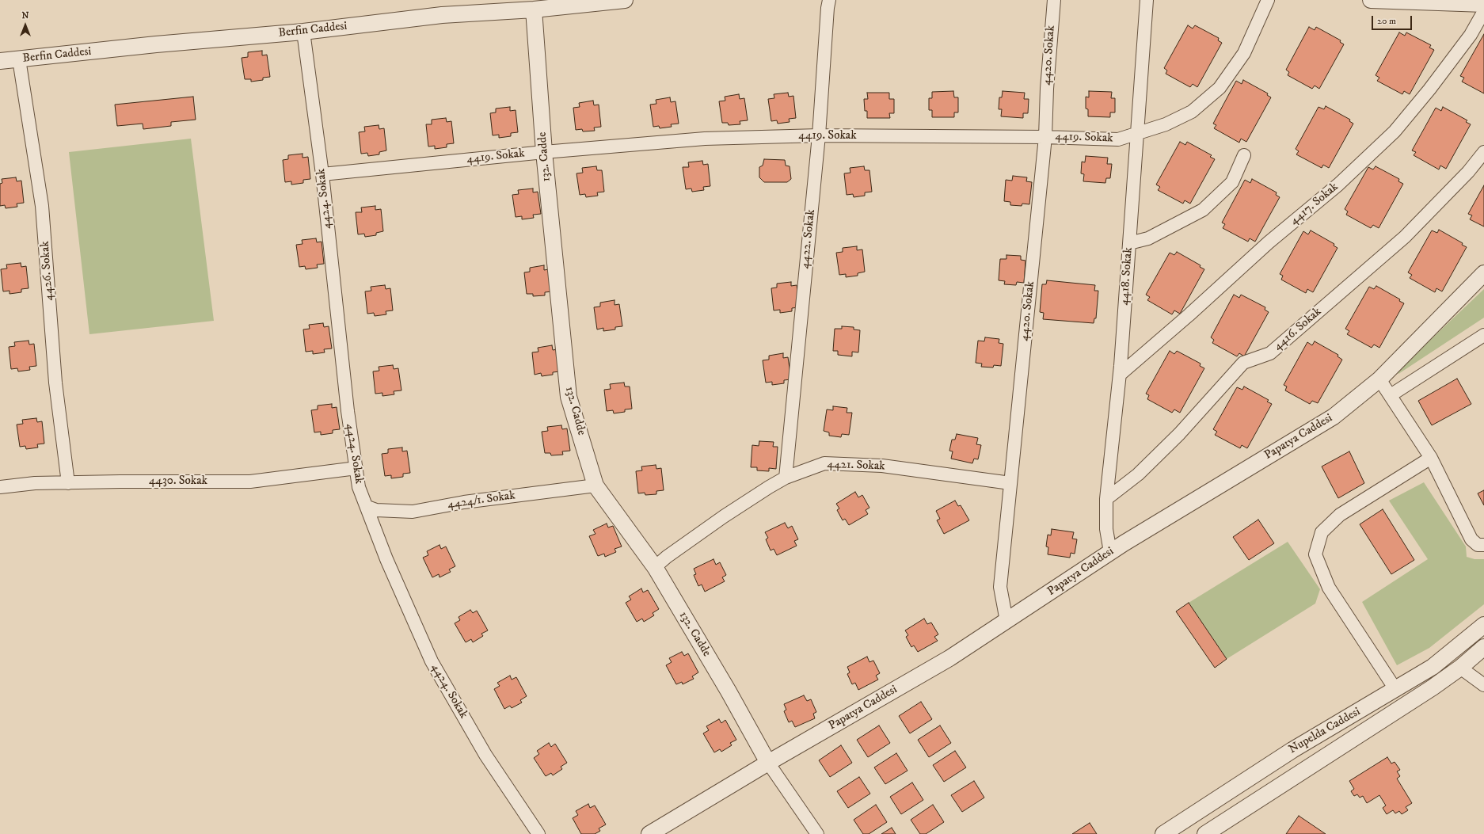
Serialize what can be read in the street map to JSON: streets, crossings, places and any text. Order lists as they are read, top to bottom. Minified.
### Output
{"streets":{"street":["Berfin Caddesi","4420. Sokak","4419. Sokak","132. Cadde","4424. Sokak","4417. Sokak","4422. Sokak","4426. Sokak","4418. Sokak","4416. Sokak","Papatya Caddesi","4421. Sokak","4430. Sokak","4424/1. Sokak","Nupelda Caddesi"]},"crossings":[["Berfin Caddesi","132. Cadde"],["Berfin Caddesi","4424. Sokak"],["Berfin Caddesi","4426. Sokak"],["4420. Sokak","4419. Sokak"],["4420. Sokak","Papatya Caddesi"],["4420. Sokak","4421. Sokak"],["4419. Sokak","132. Cadde"],["4419. Sokak","4424. Sokak"],["4419. Sokak","4422. Sokak"],["4419. Sokak","4418. Sokak"],["132. Cadde","Papatya Caddesi"],["132. Cadde","4421. Sokak"],["132. Cadde","4424/1. Sokak"],["4424. Sokak","4430. Sokak"],["4424. Sokak","4424/1. Sokak"],["4417. Sokak","4418. Sokak"],["4422. Sokak","4421. Sokak"],["4426. Sokak","4430. Sokak"],["4418. Sokak","4416. Sokak"],["4418. Sokak","Papatya Caddesi"]],"scale_bar":"20 m","north":"top"}
